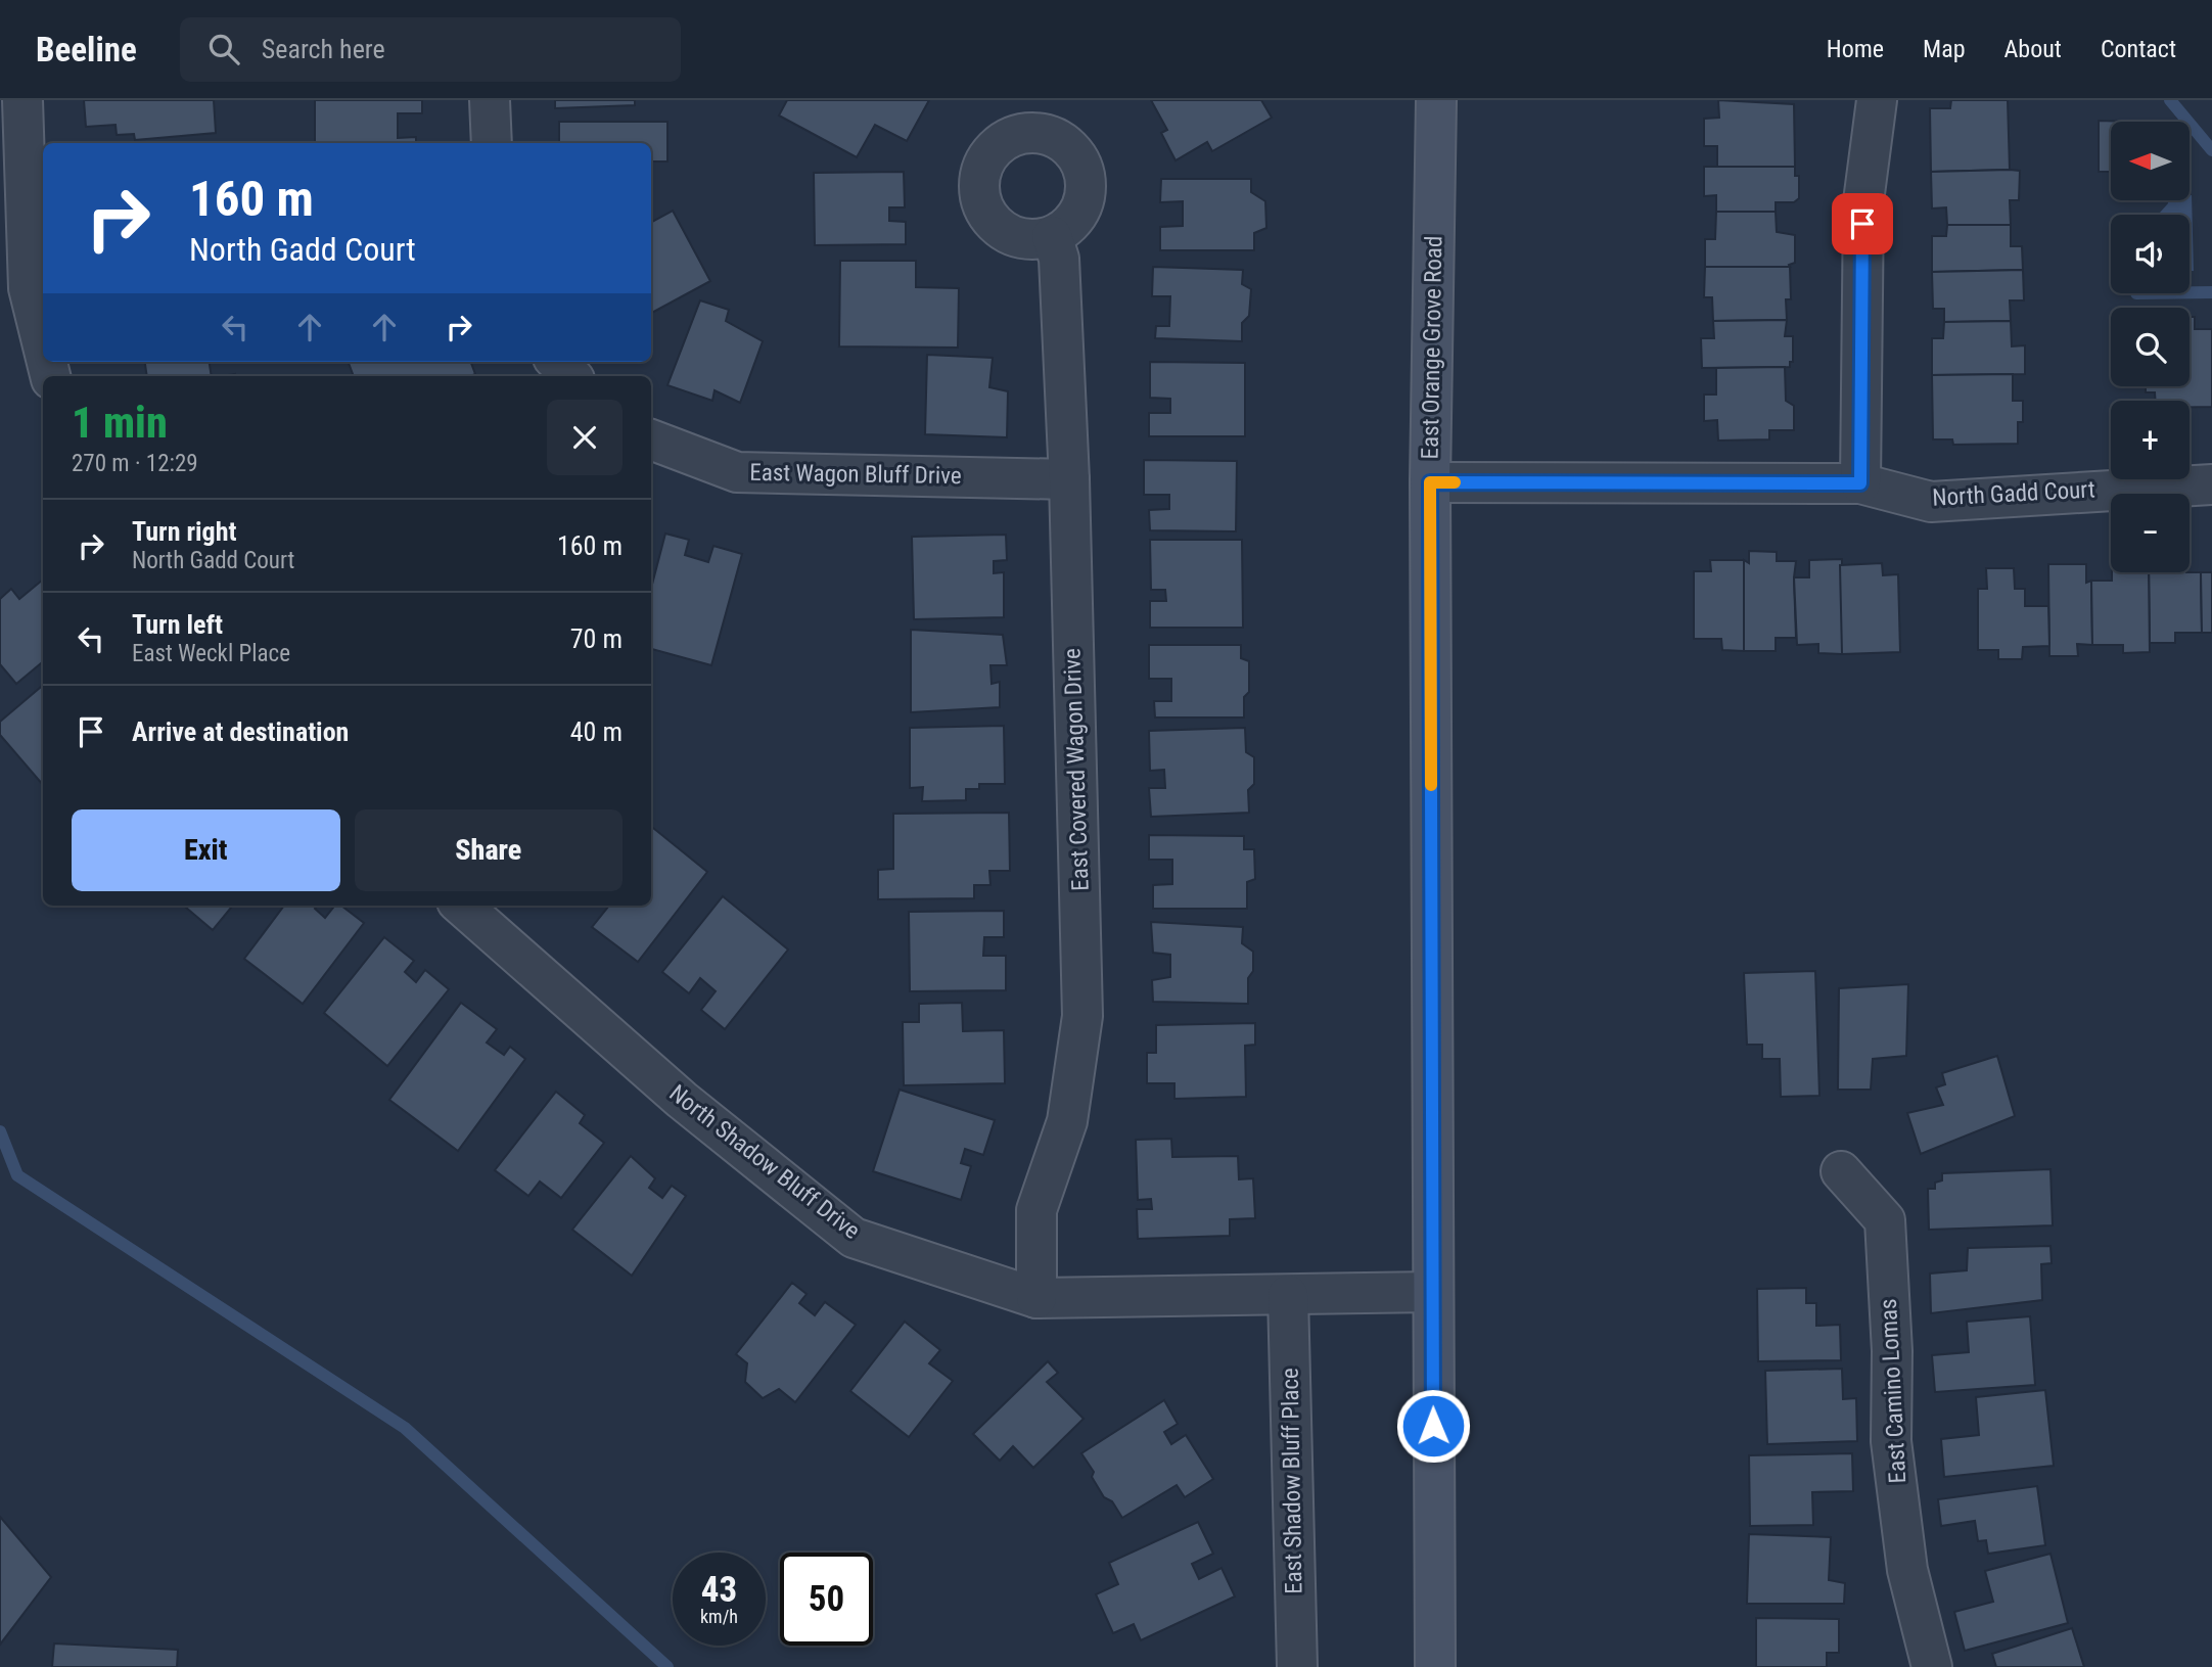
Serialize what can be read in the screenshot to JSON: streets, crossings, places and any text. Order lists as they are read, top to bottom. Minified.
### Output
{"streets":{"main road":["East Orange Grove Road"],"street":["East Wagon Bluff Drive","North Gadd Court","East Covered Wagon Drive","North Shadow Bluff Drive","East Camino Lomas","East Shadow Bluff Place"]},"crossings":[["East Orange Grove Road","North Gadd Court"],["East Orange Grove Road","North Shadow Bluff Drive"],["East Wagon Bluff Drive","East Covered Wagon Drive"],["East Covered Wagon Drive","North Shadow Bluff Drive"],["North Shadow Bluff Drive","East Shadow Bluff Place"]],"north":"left","page":{"header":"Beeline","search":"Search here","nav":["Home","Map","About","Contact"],"map_buttons":["+","−"],"turn":["160 m","North Gadd Court"],"heading":["1 min","270 m · 12:29"],"list":[{"name":"Turn right","note":"North Gadd Court","value":"160 m"},{"name":"Turn left","note":"East Weckl Place","value":"70 m"},{"name":"Arrive at destination","value":"40 m"}],"buttons":["Exit","Share"],"speed":"43 km/h","limit":"50"}}
